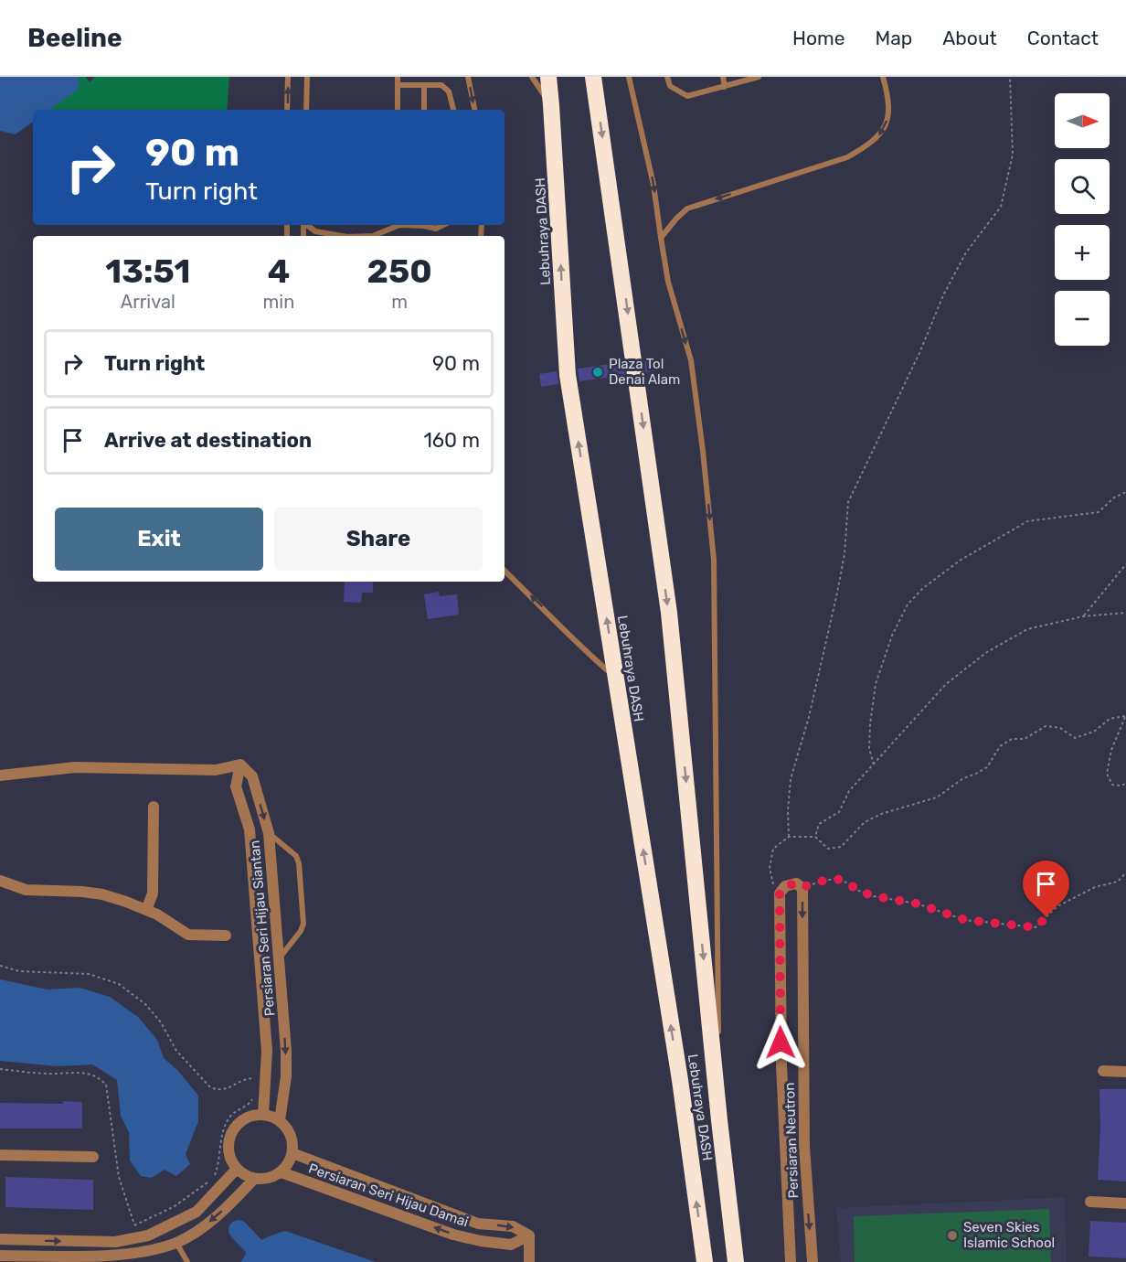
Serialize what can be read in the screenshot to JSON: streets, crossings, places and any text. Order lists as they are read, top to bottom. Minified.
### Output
{"streets":{"highway":["Lebuhraya DASH"],"street":["Persiaran Seri Hijau Siantan","Persiaran Neutron","Persiaran Seri Hijau Damai"]},"crossings":[["Persiaran Seri Hijau Siantan","Persiaran Seri Hijau Damai"]],"places":["Plaza Tol Denai Alam","Seven Skies Islamic School"],"north":"right","page":{"header":"Beeline","nav":["Home","Map","About","Contact"],"map_buttons":["+","−"],"turn":["90 m","Turn right"],"eta":["13:51","Arrival","4","min","250","m"],"list":[{"name":"Turn right","value":"90 m"},{"name":"Arrive at destination","value":"160 m"}],"buttons":["Exit","Share"]}}
